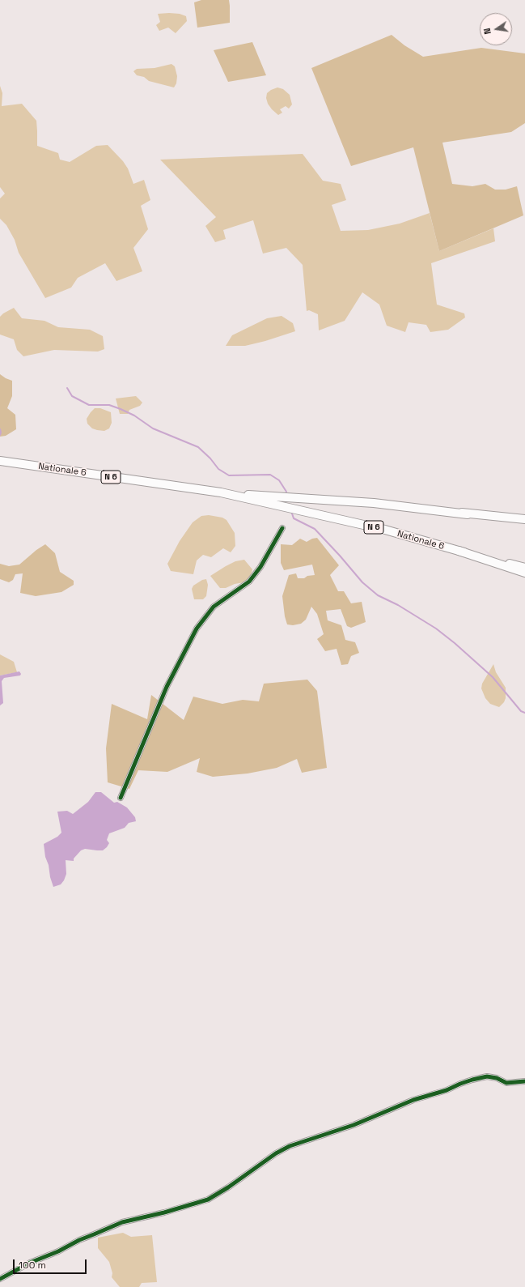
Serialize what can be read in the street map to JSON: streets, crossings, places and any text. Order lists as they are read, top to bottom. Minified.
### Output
{"streets":{"main road":["Nationale 6","N 6"]},"scale_bar":"100 m","north":"left"}
